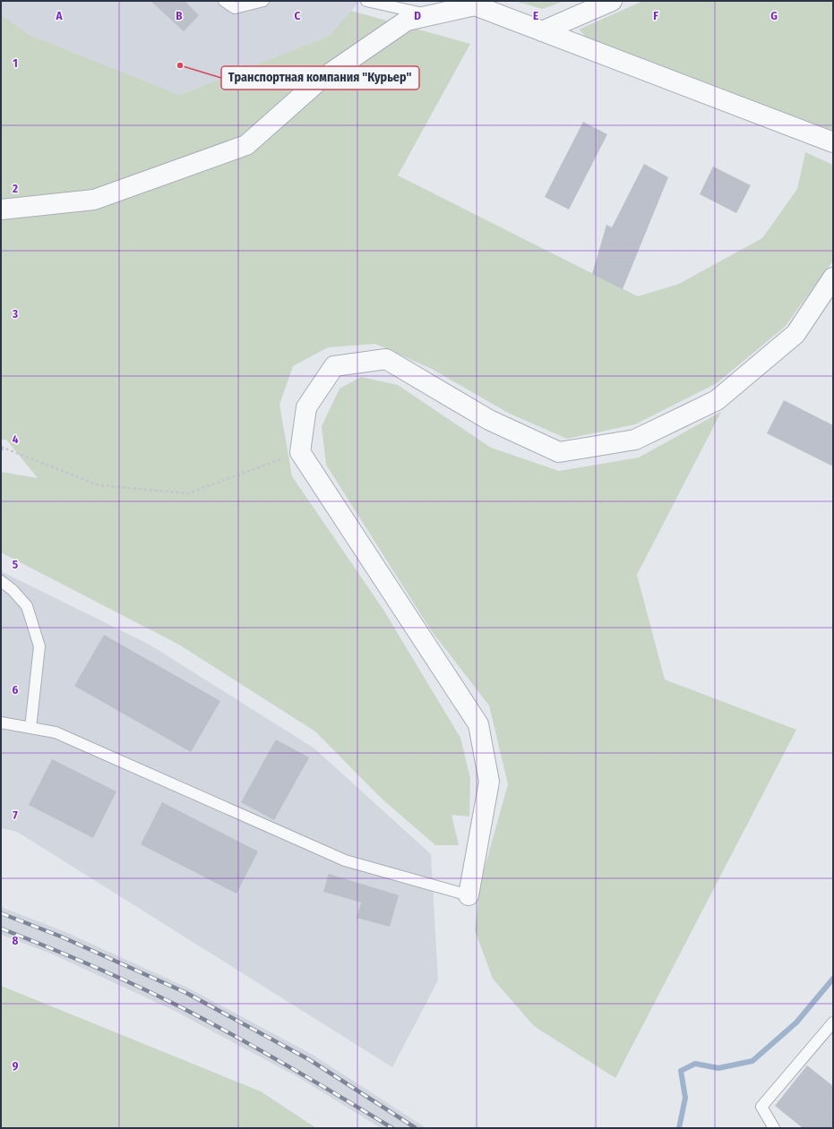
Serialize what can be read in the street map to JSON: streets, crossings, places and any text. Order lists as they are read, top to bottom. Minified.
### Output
{"places":["Транспортная компания \"Курьер\""],"grid":{"columns":["A","B","C","D","E","F","G"],"rows":["1","2","3","4","5","6","7","8","9"]}}
